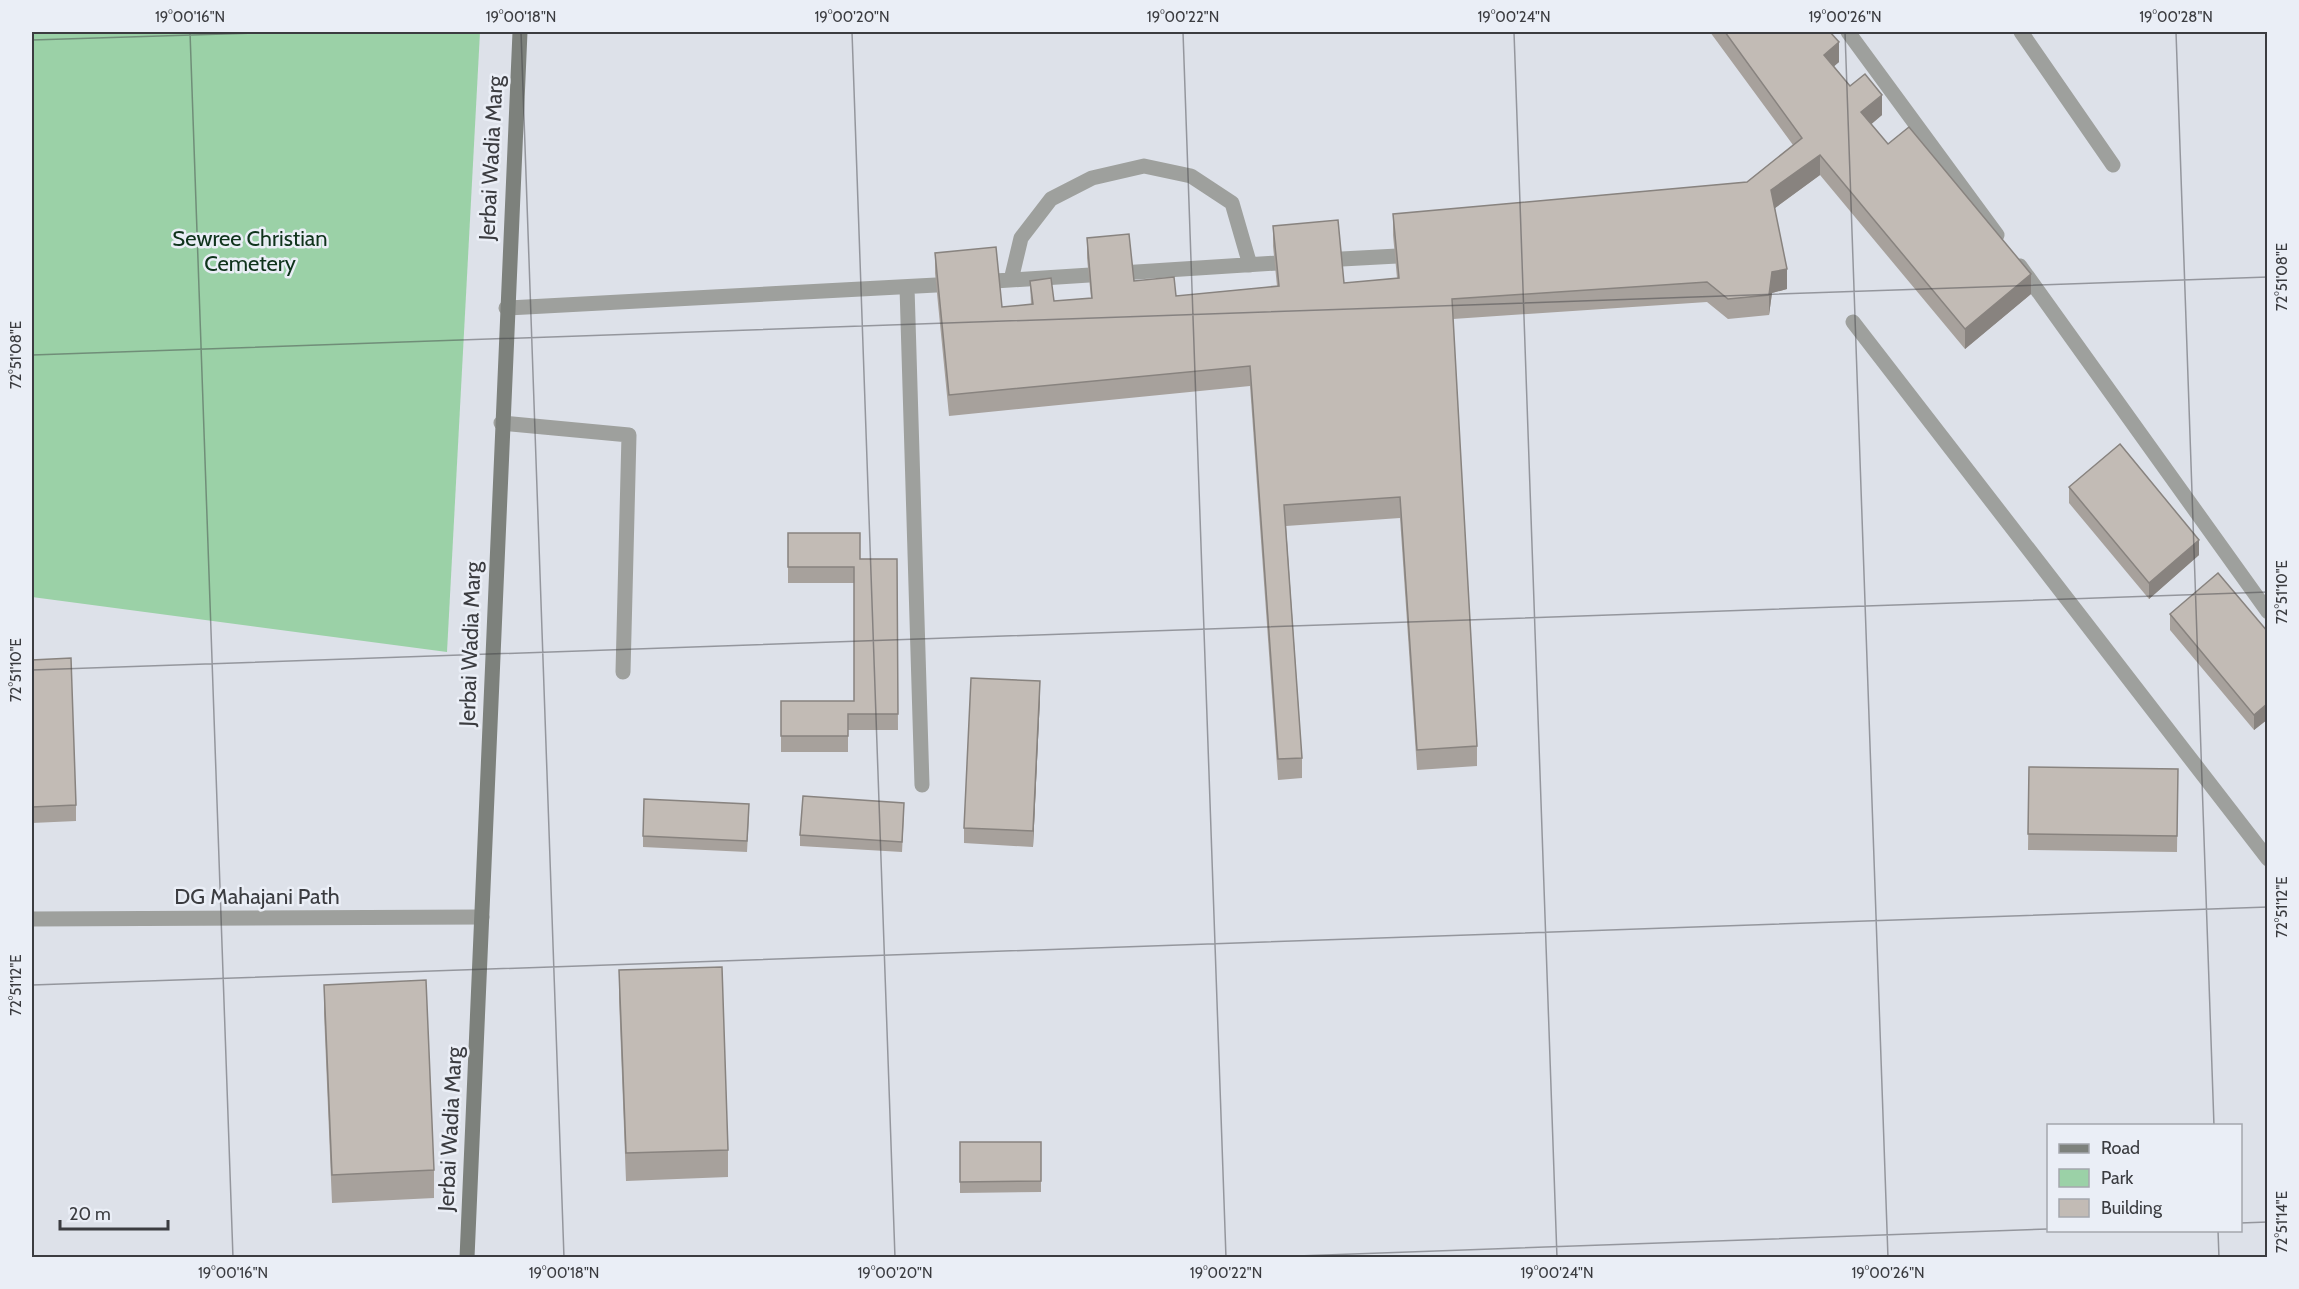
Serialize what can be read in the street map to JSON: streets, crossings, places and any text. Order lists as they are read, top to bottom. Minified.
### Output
{"streets":{"main road":["Jerbai Wadia Marg"],"street":["DG Mahajani Path"]},"crossings":[["Jerbai Wadia Marg","DG Mahajani Path"]],"parks":["Sewree Christian Cemetery"],"legend":["Road","Park","Building"],"scale_bar":"20 m","coordinates":["19°00'16\"N","19°00'18\"N","19°00'20\"N","19°00'22\"N","19°00'24\"N","19°00'26\"N","19°00'28\"N","72°51'08\"E","72°51'10\"E","72°51'12\"E","72°51'14\"E"]}
